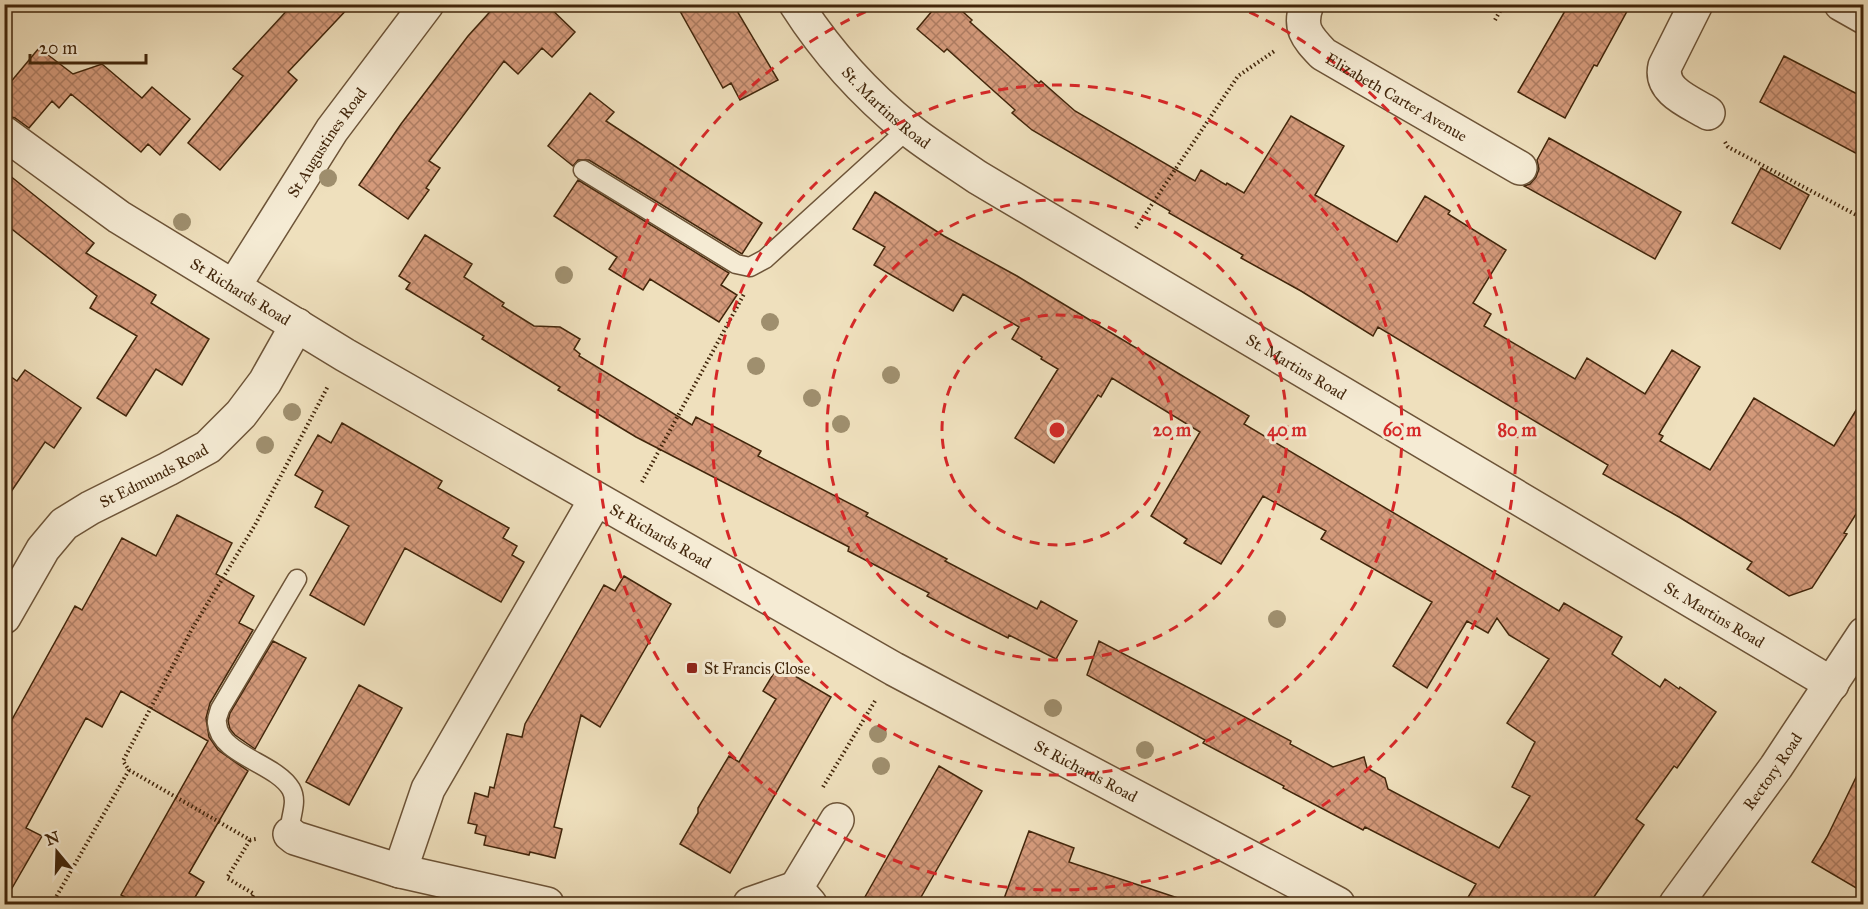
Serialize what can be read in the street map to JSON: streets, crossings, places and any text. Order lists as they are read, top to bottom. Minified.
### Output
{"streets":{"street":["Elizabeth Carter Avenue","St. Martins Road","St Augustines Road","St Richards Road","St Edmunds Road","Rectory Road"]},"crossings":[["St. Martins Road","Rectory Road"],["St Augustines Road","St Richards Road"],["St Richards Road","St Edmunds Road"]],"places":{"transit":["St Francis Close"]},"scale_bar":"20 m","north":"top","rings":["20 m","40 m","60 m","80 m"]}
